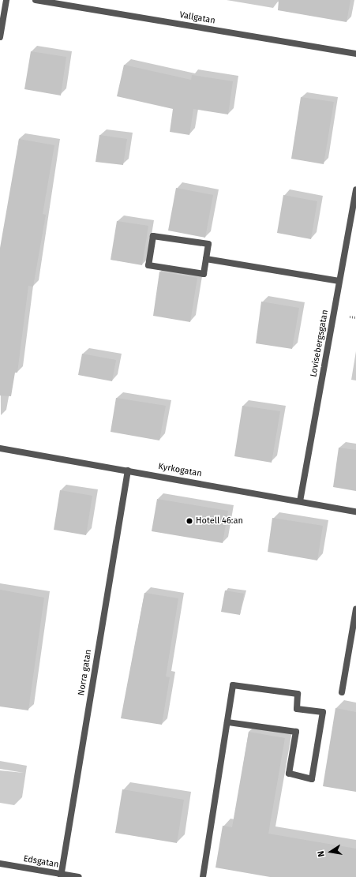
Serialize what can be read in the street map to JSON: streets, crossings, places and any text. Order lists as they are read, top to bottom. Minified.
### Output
{"streets":{"street":["Vallgatan","Lovisebergsgatan","Kyrkogatan","Norra gatan","Edsgatan"]},"crossings":[["Lovisebergsgatan","Kyrkogatan"],["Kyrkogatan","Norra gatan"],["Norra gatan","Edsgatan"]],"places":["Hotell 46:an"],"north":"left"}
